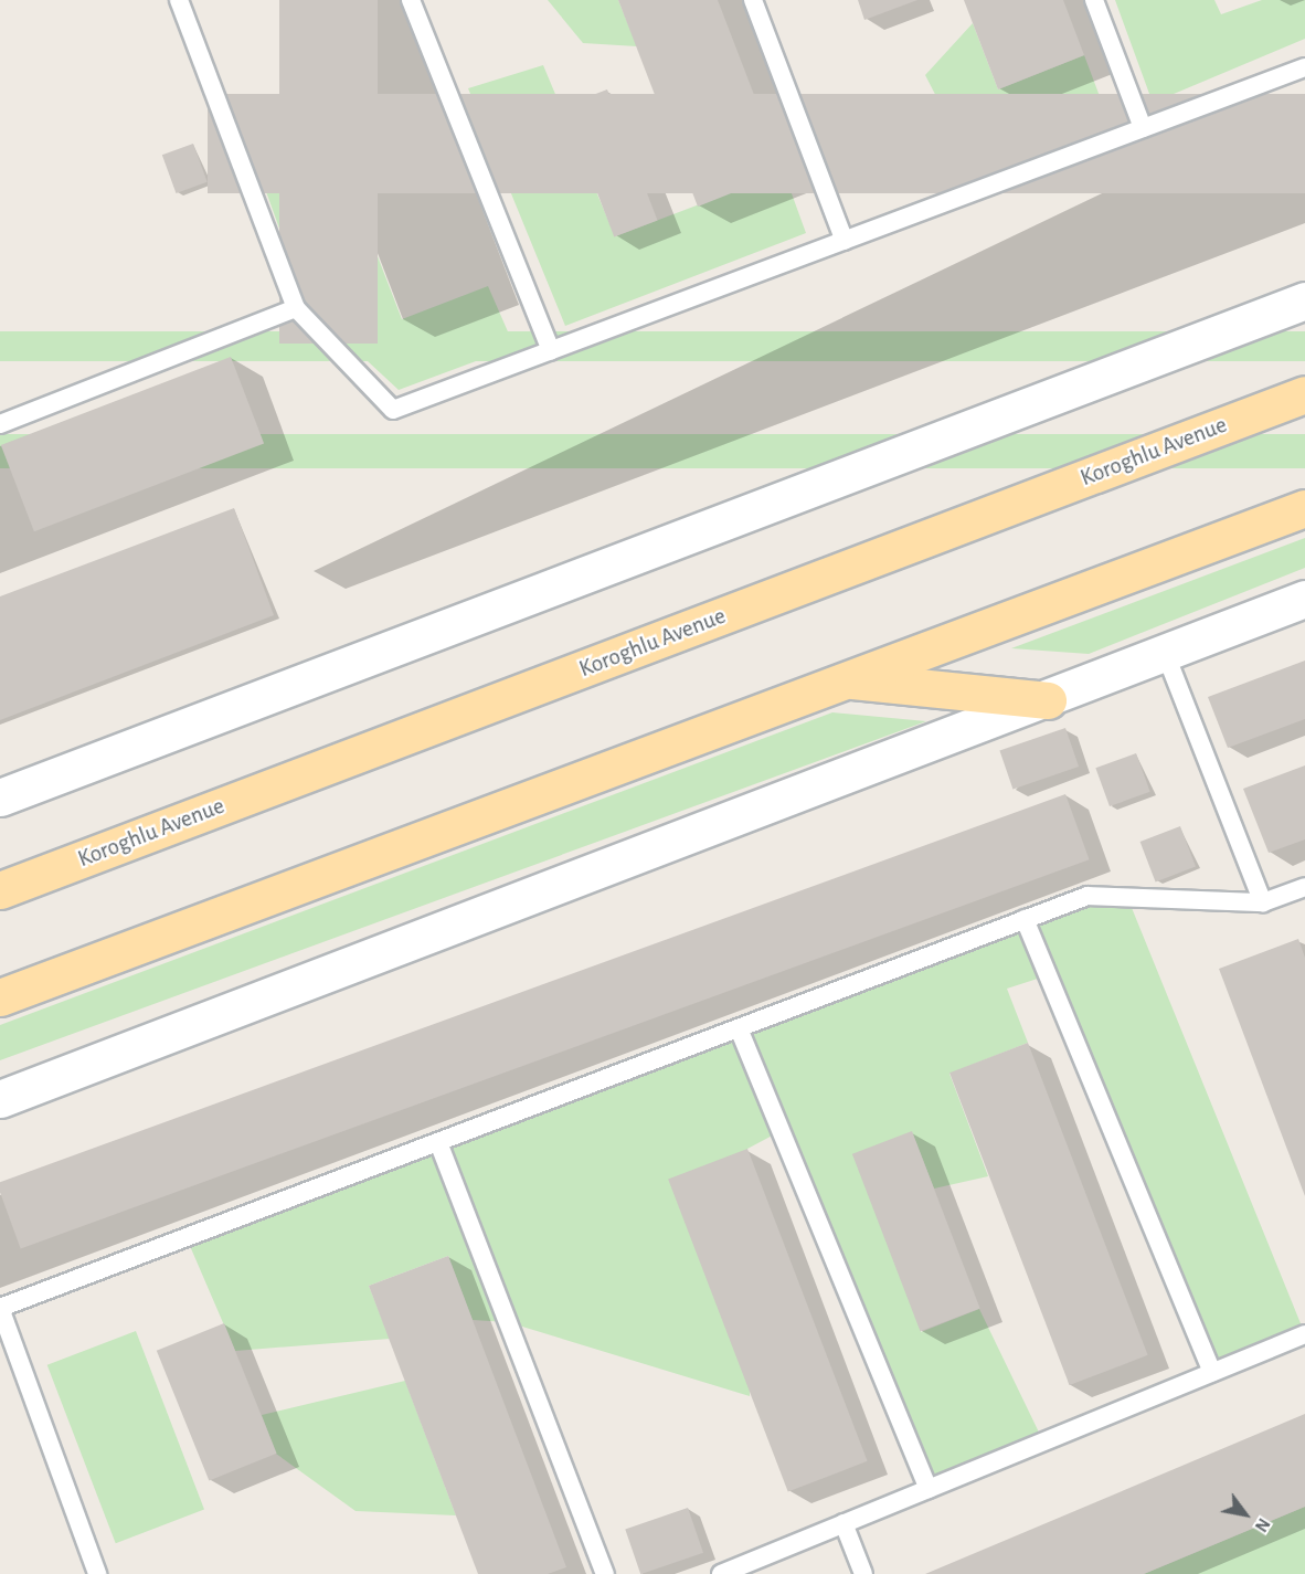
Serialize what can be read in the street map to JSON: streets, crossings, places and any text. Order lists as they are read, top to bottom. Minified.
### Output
{"streets":{"main road":["Koroghlu Avenue"]},"north":"bottom right"}
